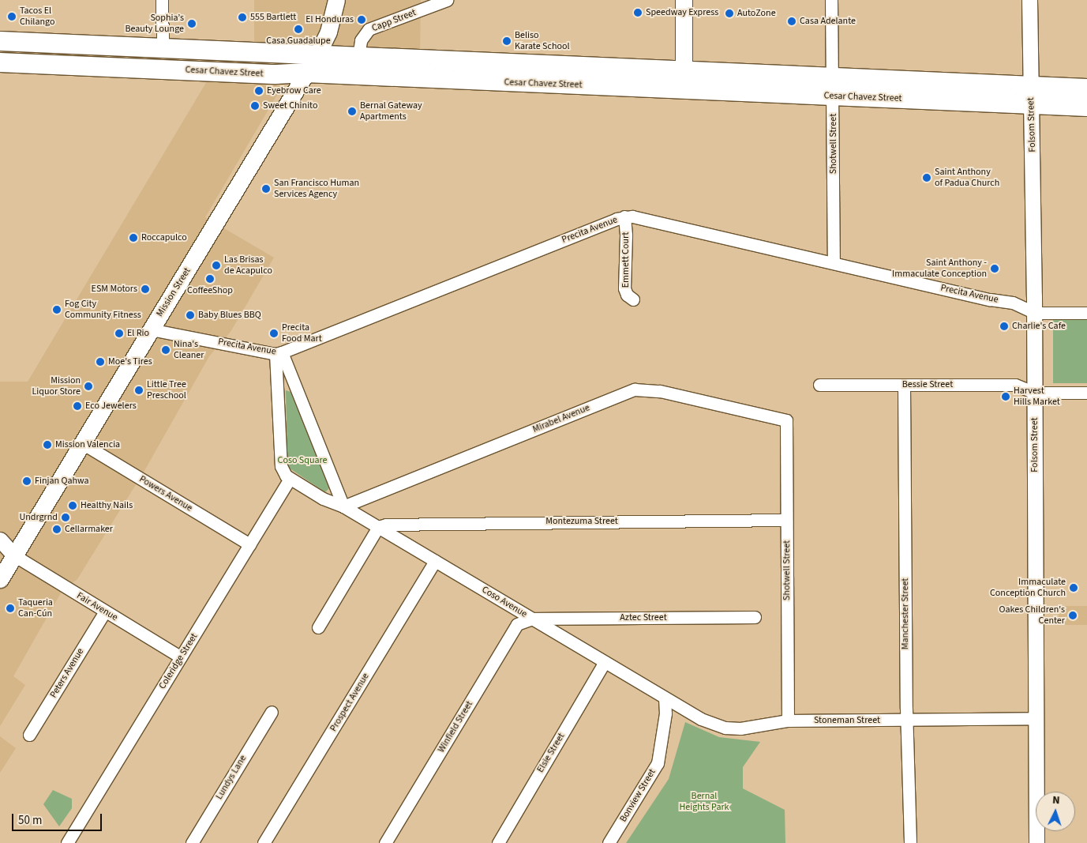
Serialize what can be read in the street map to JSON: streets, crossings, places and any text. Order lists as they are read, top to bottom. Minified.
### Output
{"streets":{"main road":["Cesar Chavez Street","Mission Street"],"street":["Capp Street","Folsom Street","Shotwell Street","Precita Avenue","Emmett Court","Bessie Street","Mirabel Avenue","Powers Avenue","Montezuma Street","Coso Avenue","Fair Avenue","Manchester Street","Aztec Street","Coleridge Street","Peters Avenue","Prospect Avenue","Stoneman Street","Winfield Street","Elsie Street","Lundys Lane","Bonview Street"]},"crossings":[["Capp Street","Cesar Chavez Street"],["Cesar Chavez Street","Folsom Street"],["Cesar Chavez Street","Shotwell Street"],["Cesar Chavez Street","Mission Street"],["Folsom Street","Precita Avenue"],["Folsom Street","Bessie Street"],["Folsom Street","Stoneman Street"],["Shotwell Street","Precita Avenue"],["Shotwell Street","Mirabel Avenue"],["Shotwell Street","Montezuma Street"],["Shotwell Street","Stoneman Street"],["Precita Avenue","Emmett Court"],["Precita Avenue","Mission Street"],["Mission Street","Powers Avenue"],["Mission Street","Fair Avenue"],["Bessie Street","Manchester Street"],["Mirabel Avenue","Coso Avenue"],["Powers Avenue","Coleridge Street"],["Montezuma Street","Coso Avenue"],["Coso Avenue","Aztec Street"],["Coso Avenue","Coleridge Street"],["Coso Avenue","Prospect Avenue"],["Coso Avenue","Stoneman Street"],["Coso Avenue","Winfield Street"],["Coso Avenue","Elsie Street"],["Coso Avenue","Bonview Street"],["Fair Avenue","Coleridge Street"],["Fair Avenue","Peters Avenue"],["Manchester Street","Stoneman Street"],["Aztec Street","Winfield Street"],["Stoneman Street","Bonview Street"]],"parks":["Coso Square","Bernal Heights Park"],"places":["Speedway Express","AutoZone","Tacos El Chilango","555 Bartlett","El Honduras","Casa Adelante","Sophia’s Beauty Lounge","Casa Guadalupe","Beliso Karate School","Eyebrow Care","Sweet Chinito","Bernal Gateway Apartments","Saint Anthony of Padua Church","San Francisco Human Services Agency","Roccapulco","Las Brisas de Acapulco","Saint Anthony - Immaculate Conception","CoffeeShop","ESM Motors","Fog City Community Fitness","Baby Blues BBQ","Charlie's Cafe","El Rio","Precita Food Mart","Nina's Cleaner","Moe's Tires","Mission Liquor Store","Little Tree Preschool","Harvest Hills Market","Eco Jewelers","Mission Valencia","Finjan Qahwa","Healthy Nails","Undrgrnd","Cellarmaker","Immaculate Conception Church","Taqueria Can-Cún","Oakes Children's Center"],"scale_bar":"50 m","north":"top"}
